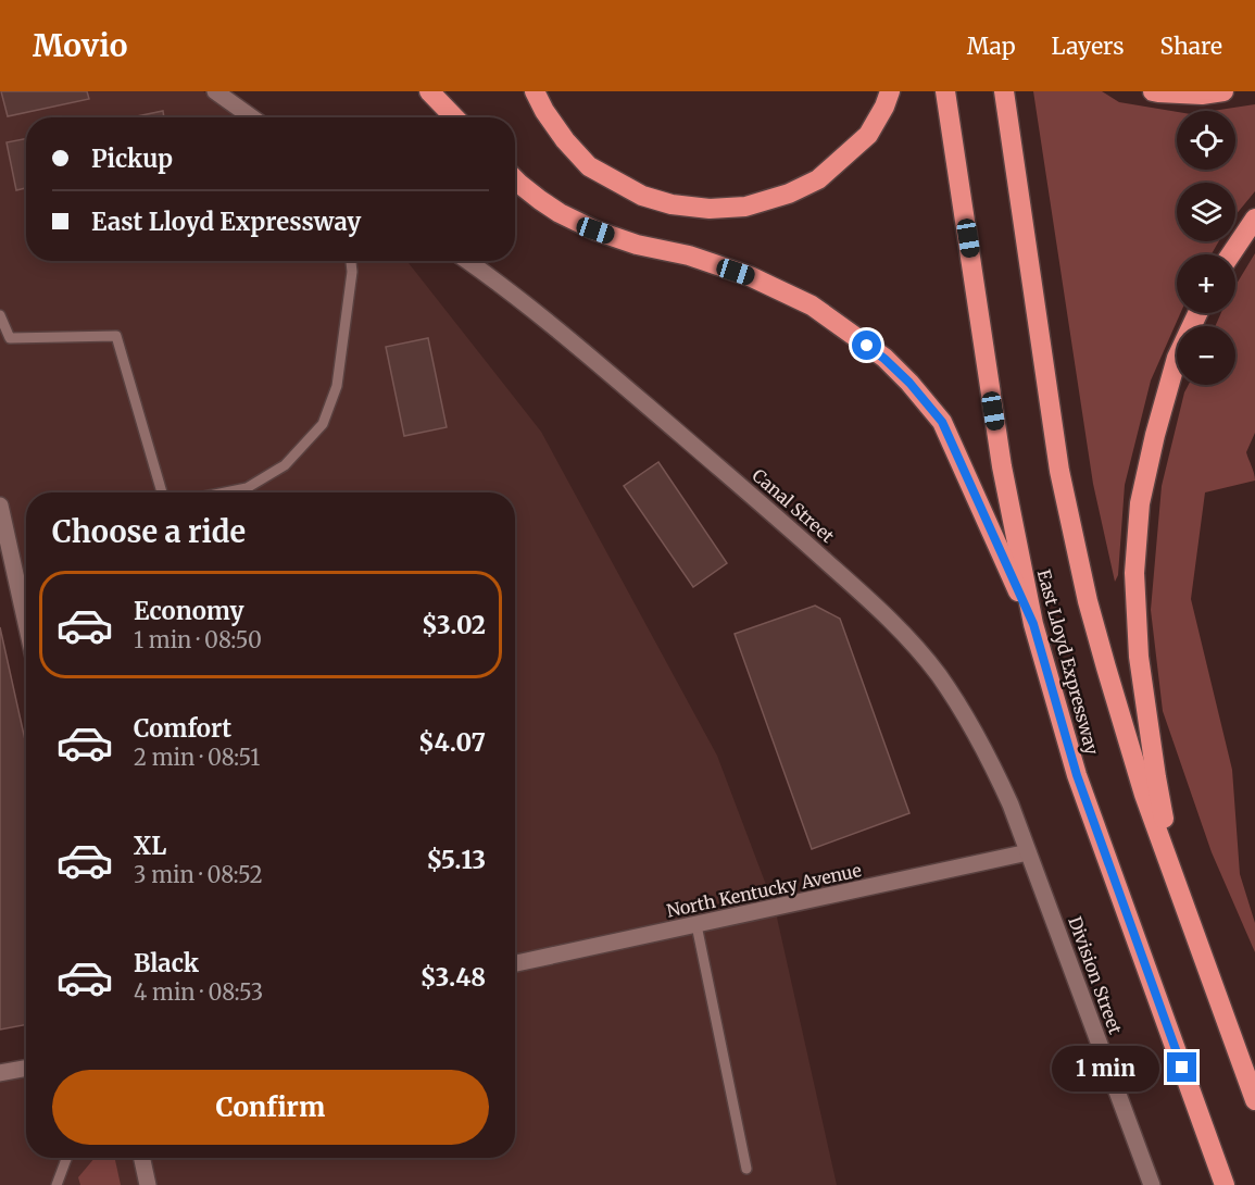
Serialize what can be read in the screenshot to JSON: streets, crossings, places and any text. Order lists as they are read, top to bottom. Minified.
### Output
{"streets":{"highway":["East Lloyd Expressway"],"street":["Canal Street","North Kentucky Avenue","Division Street"]},"crossings":[["Canal Street","North Kentucky Avenue"],["Canal Street","Division Street"],["North Kentucky Avenue","Division Street"]],"page":{"header":"Movio","nav":["Map","Layers","Share"],"map_buttons":["+","−"],"banner":["Pickup","East Lloyd Expressway"],"heading":"Choose a ride","list":[{"name":"Economy","note":"1 min · 08:50","value":"$3.02"},{"name":"Comfort","note":"2 min · 08:51","value":"$4.07"},{"name":"XL","note":"3 min · 08:52","value":"$5.13"},{"name":"Black","note":"4 min · 08:53","value":"$3.48"}],"bubble":"1 min","buttons":"Confirm"}}
